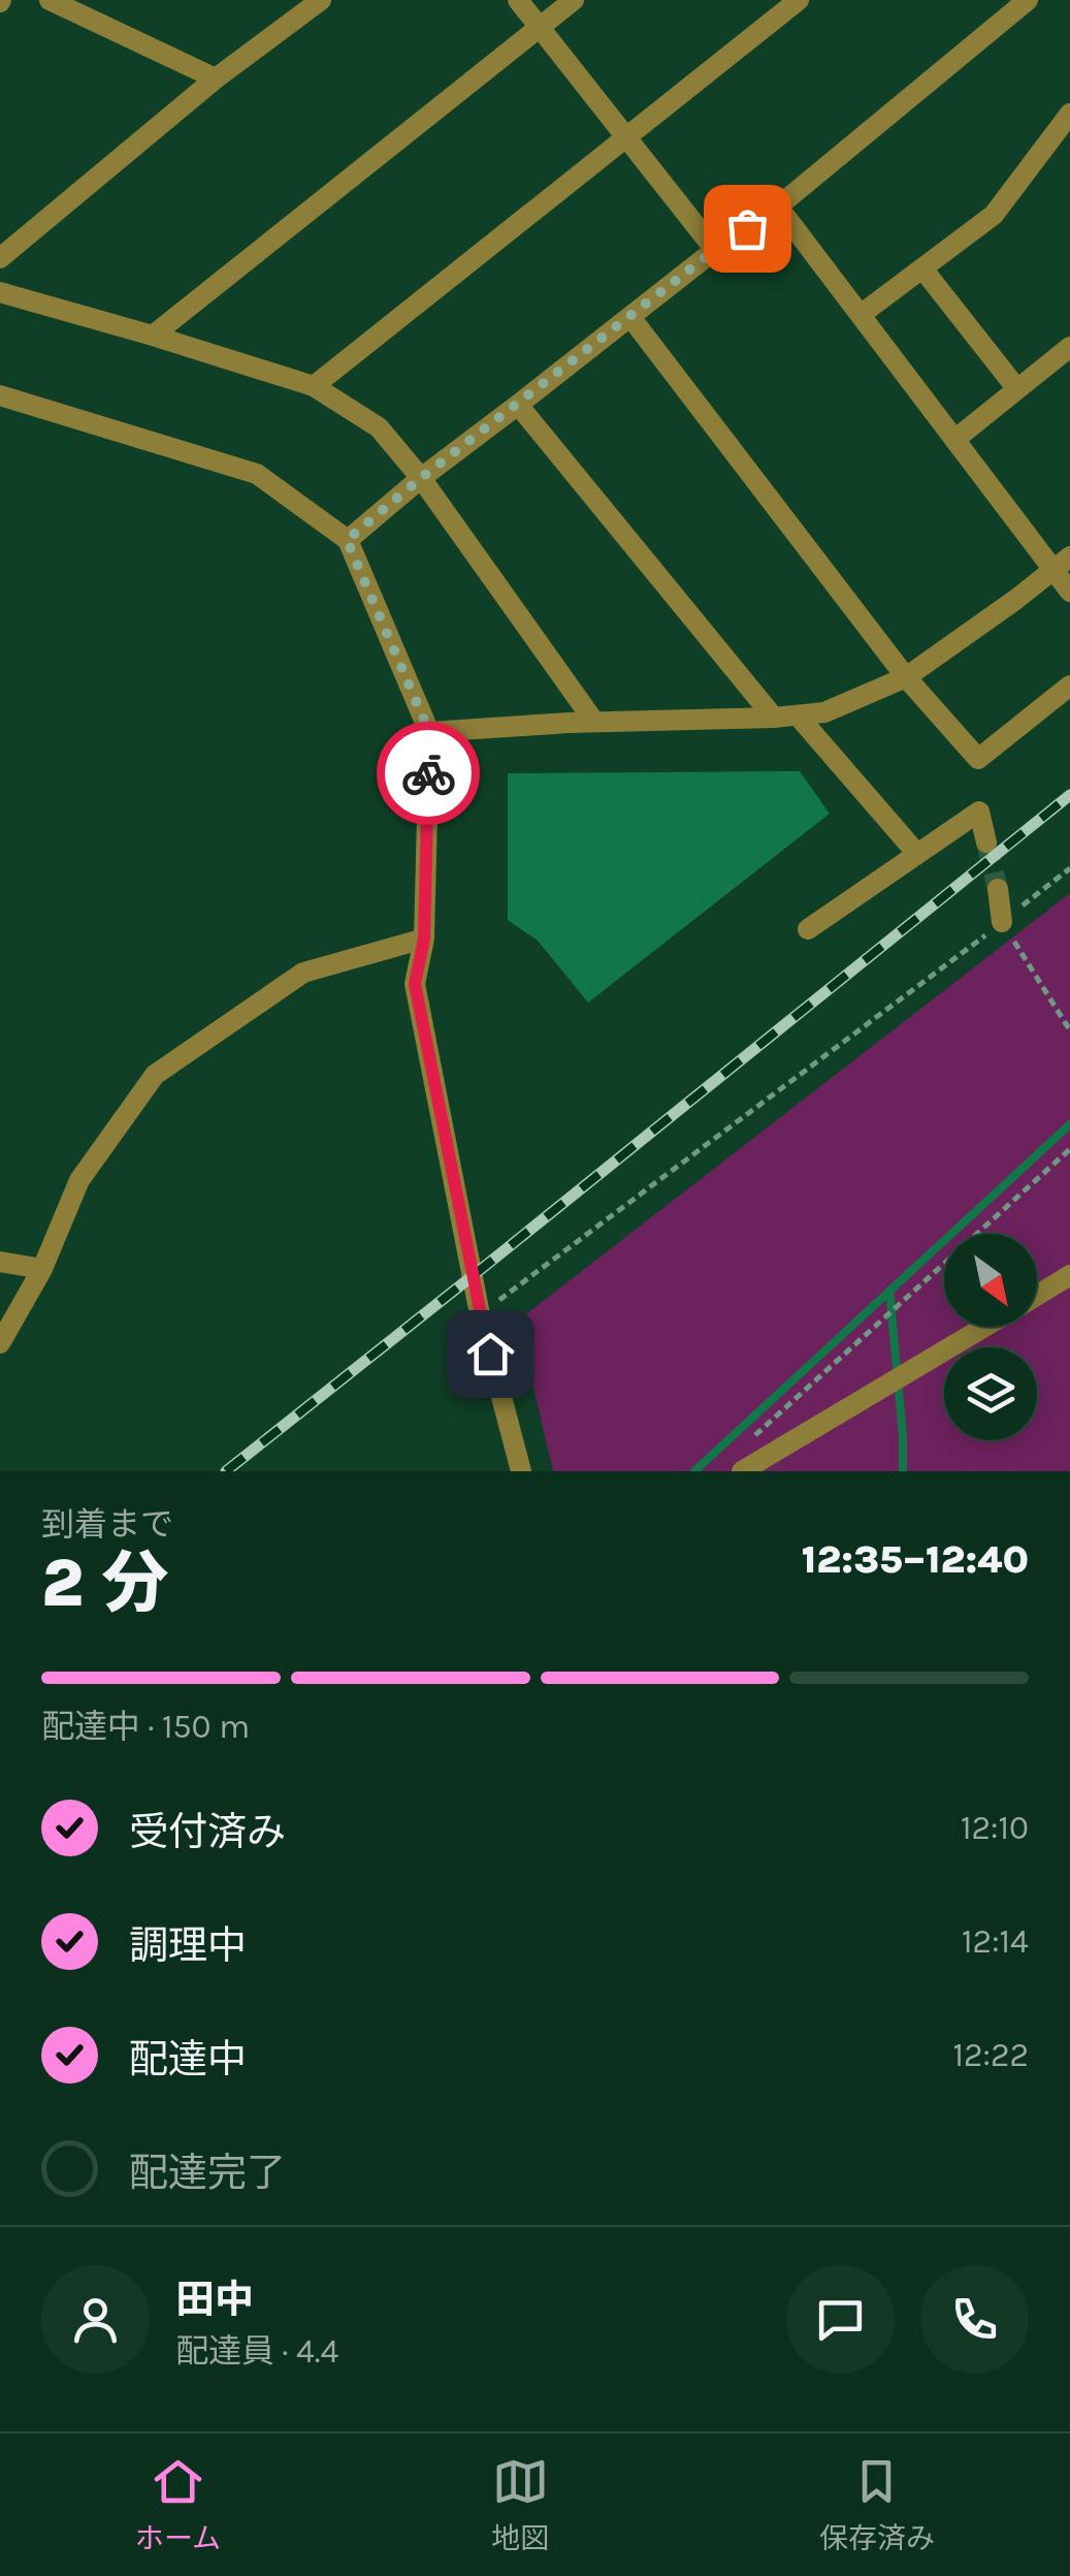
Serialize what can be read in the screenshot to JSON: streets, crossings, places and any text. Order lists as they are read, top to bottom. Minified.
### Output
{"north":"bottom right","page":{"heading":["2 分","到着まで","12:35–12:40"],"panel":["田中","配達員 · 4.4"],"bar":"配達中 · 150 m","list":[["受付済み","12:10"],["調理中","12:14"],["配達中","12:22"],"配達完了"],"tabs":["ホーム","地図","保存済み"]}}
